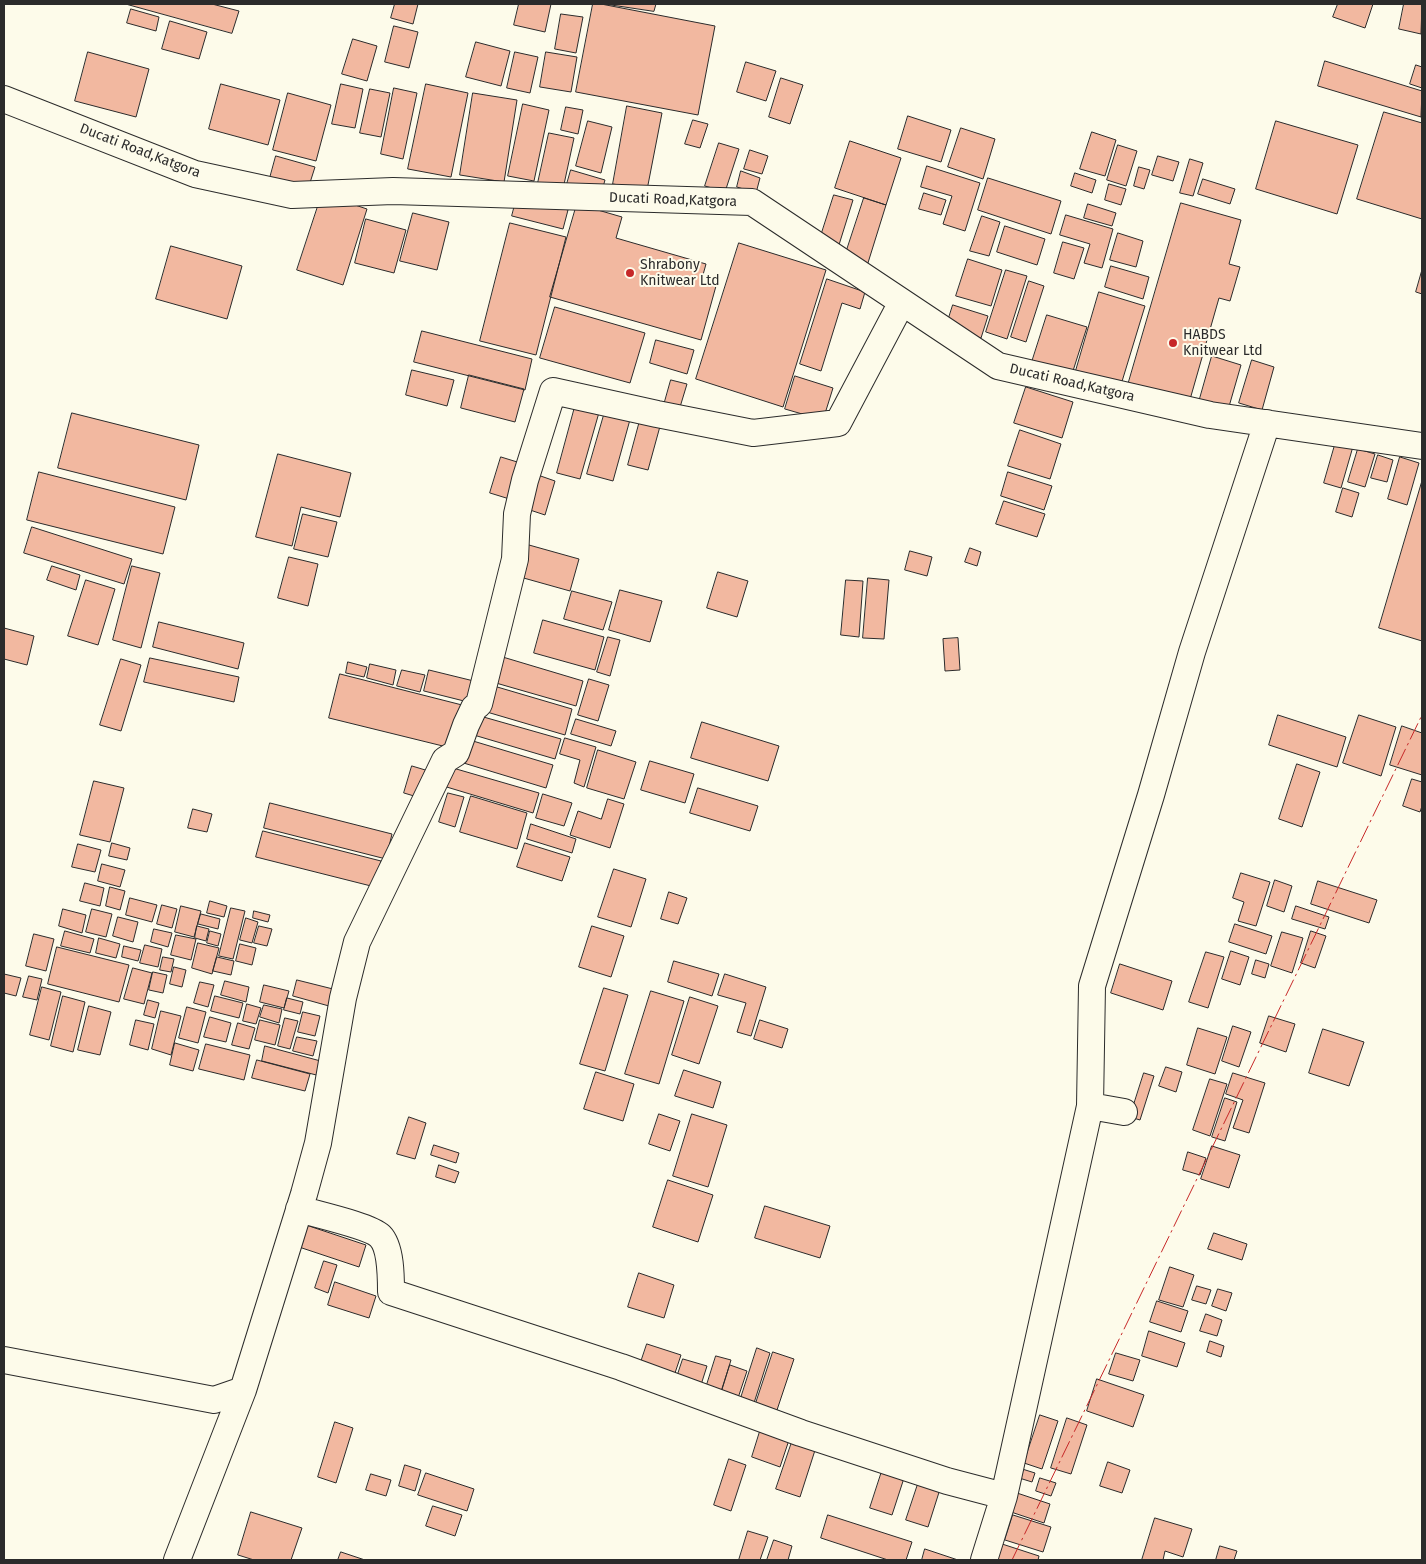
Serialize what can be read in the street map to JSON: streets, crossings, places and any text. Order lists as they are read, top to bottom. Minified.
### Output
{"streets":{"street":["Ducati Road,Katgora"]},"places":["Shrabony Knitwear Ltd","HABDS Knitwear Ltd"]}
